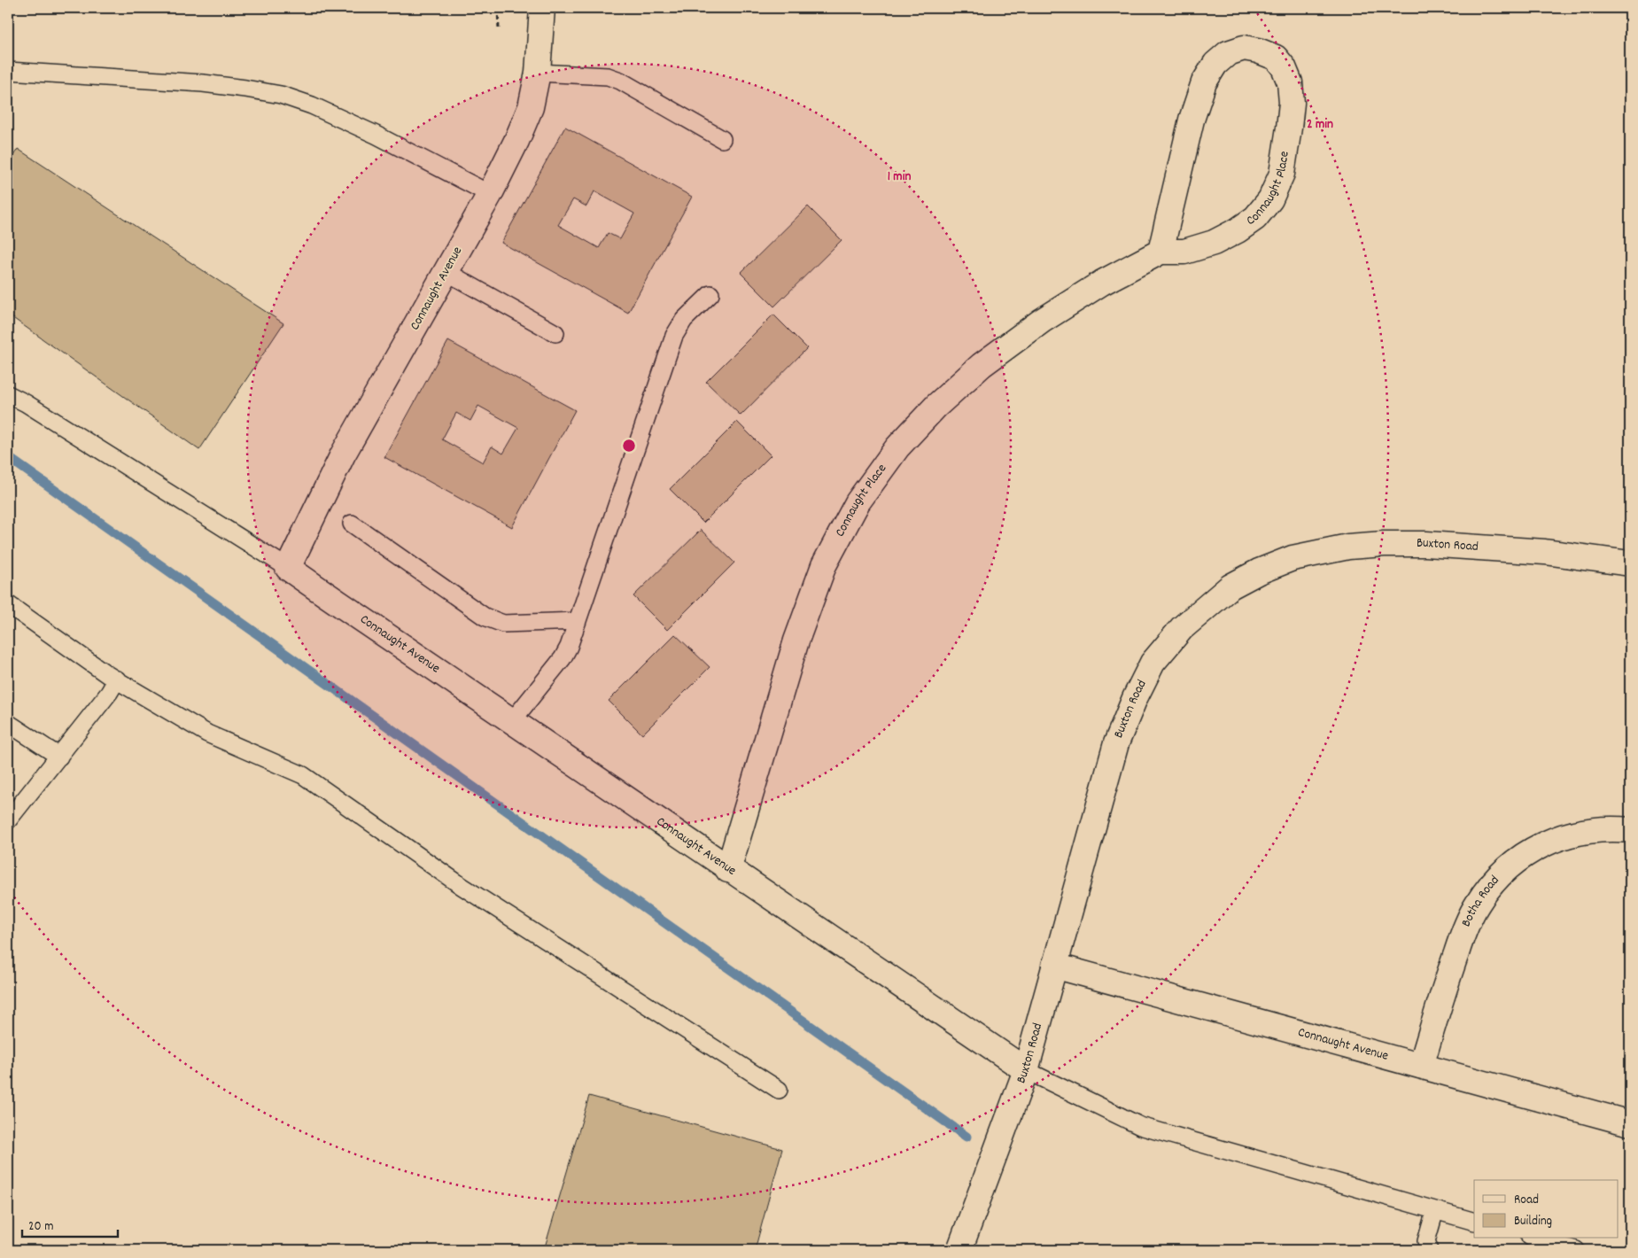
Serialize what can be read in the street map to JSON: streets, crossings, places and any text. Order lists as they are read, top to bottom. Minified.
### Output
{"streets":{"street":["Connaught Place","Connaught Avenue","Buxton Road","Botha Road"]},"crossings":[["Connaught Place","Connaught Avenue"],["Connaught Avenue","Buxton Road"],["Connaught Avenue","Botha Road"]],"legend":["Road","Building"],"scale_bar":"20 m","rings":["2 min","1 min"]}
